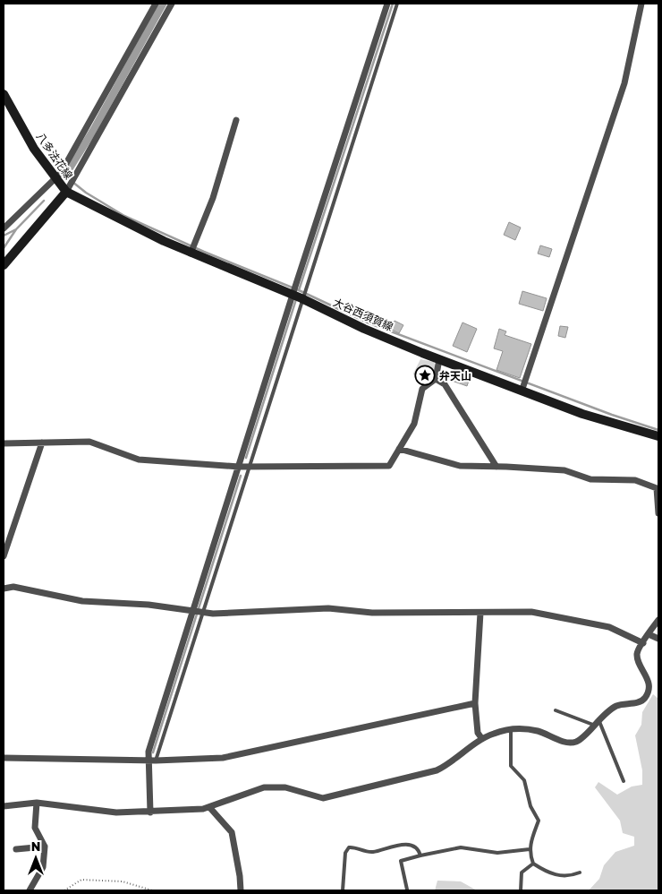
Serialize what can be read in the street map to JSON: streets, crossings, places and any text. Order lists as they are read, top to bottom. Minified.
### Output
{"streets":{"main road":["八多法花線","大谷西須賀線"]},"crossings":[["八多法花線","大谷西須賀線"]],"places":{"place":["弁天山"]},"north":"top"}
